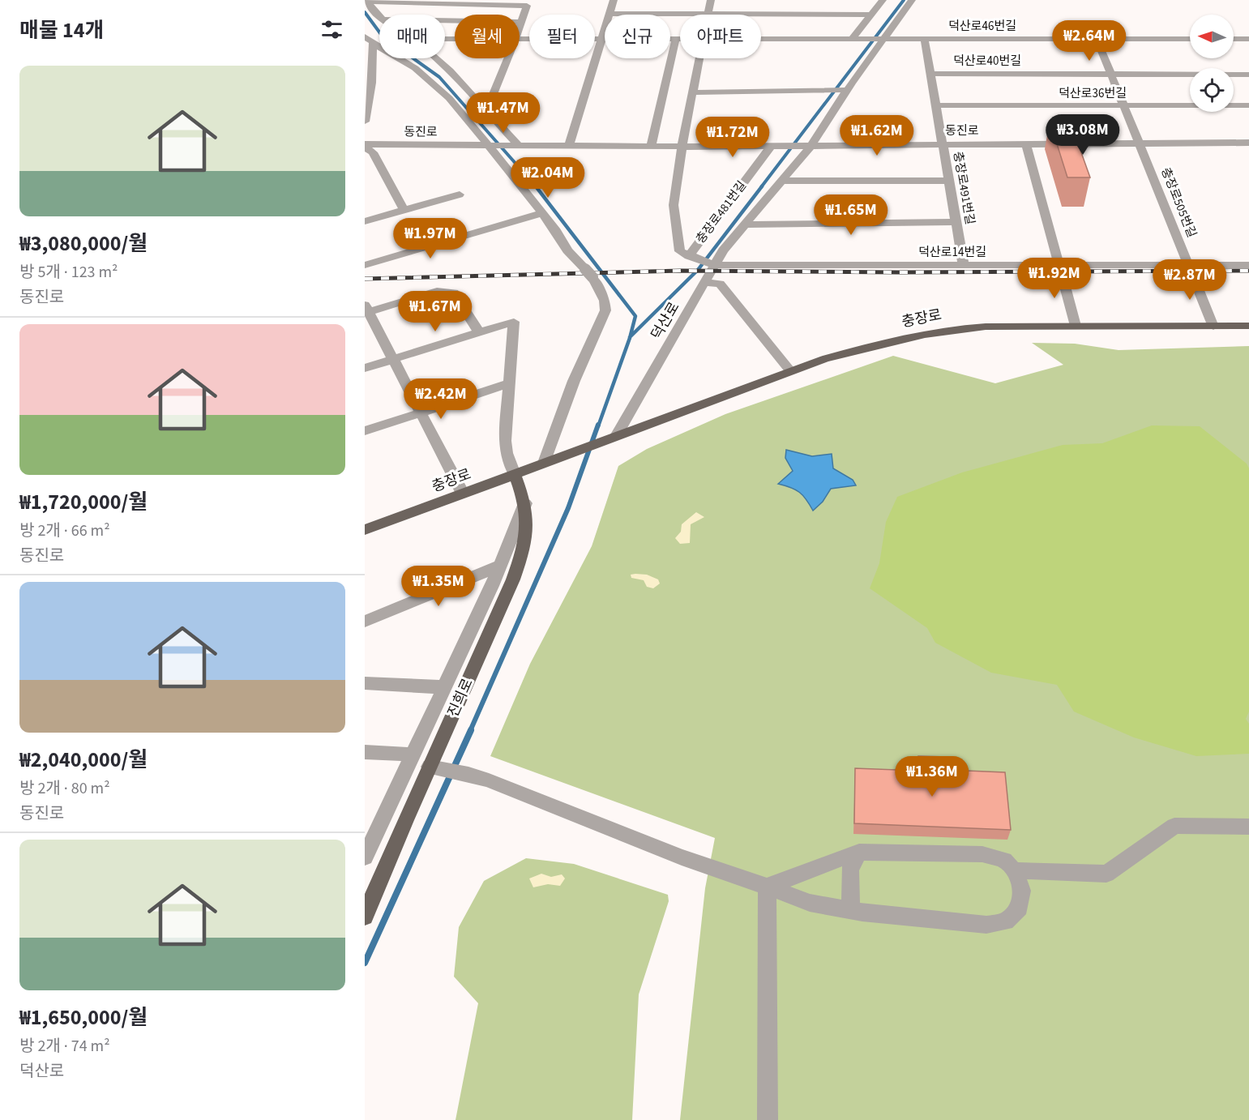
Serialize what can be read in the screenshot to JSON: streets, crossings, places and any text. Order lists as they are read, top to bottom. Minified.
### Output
{"streets":{"main road":["충장로","진희로"],"street":["덕산로46번길","덕산로40번길","덕산로36번길","동진로","충장로491번길","충장로505번길","충장로481번길","덕산로14번길","덕산로"]},"crossings":[["덕산로46번길","충장로491번길"],["덕산로46번길","충장로505번길"],["덕산로46번길","덕산로"],["덕산로40번길","충장로491번길"],["덕산로40번길","충장로505번길"],["덕산로36번길","충장로491번길"],["덕산로36번길","충장로505번길"],["동진로","충장로491번길"],["동진로","충장로505번길"],["동진로","충장로481번길"],["동진로","덕산로"],["충장로491번길","덕산로14번길"],["충장로505번길","덕산로14번길"],["충장로505번길","충장로"],["충장로481번길","덕산로14번길"],["충장로481번길","덕산로"],["덕산로14번길","덕산로"],["충장로","덕산로"],["충장로","진희로"]],"north":"left","page":{"heading":"매물 14개","chip":["매매","월세","필터","신규","아파트"],"price":["₩2.64M","₩1.47M","₩3.08M","₩1.62M","₩1.72M","₩2.04M","₩1.65M","₩1.97M","₩1.92M","₩2.87M","₩1.67M","₩2.42M","₩1.35M","₩1.36M"],"list":[{"name":"₩3,080,000/월","note":"방 5개 · 123 m² · 동진로"},{"name":"₩1,720,000/월","note":"방 2개 · 66 m² · 동진로"},{"name":"₩2,040,000/월","note":"방 2개 · 80 m² · 동진로"},{"name":"₩1,650,000/월","note":"방 2개 · 74 m² · 덕산로"}]}}
